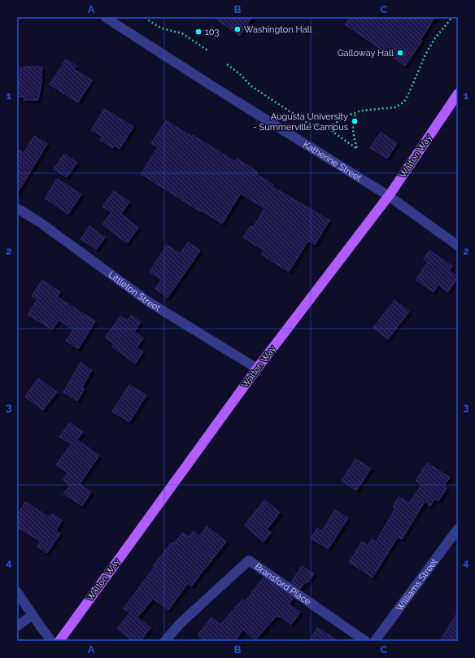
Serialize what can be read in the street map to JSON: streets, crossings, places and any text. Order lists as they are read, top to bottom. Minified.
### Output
{"streets":{"main road":["Walton Way"],"street":["Katherine Street","Littleton Street","Bransford Place","Williams Street"]},"crossings":[["Walton Way","Katherine Street"],["Walton Way","Littleton Street"]],"places":["Washington Hall","103","Galloway Hall","Augusta University - Summerville Campus"],"grid":{"columns":["A","B","C"],"rows":["1","2","3","4"]}}
